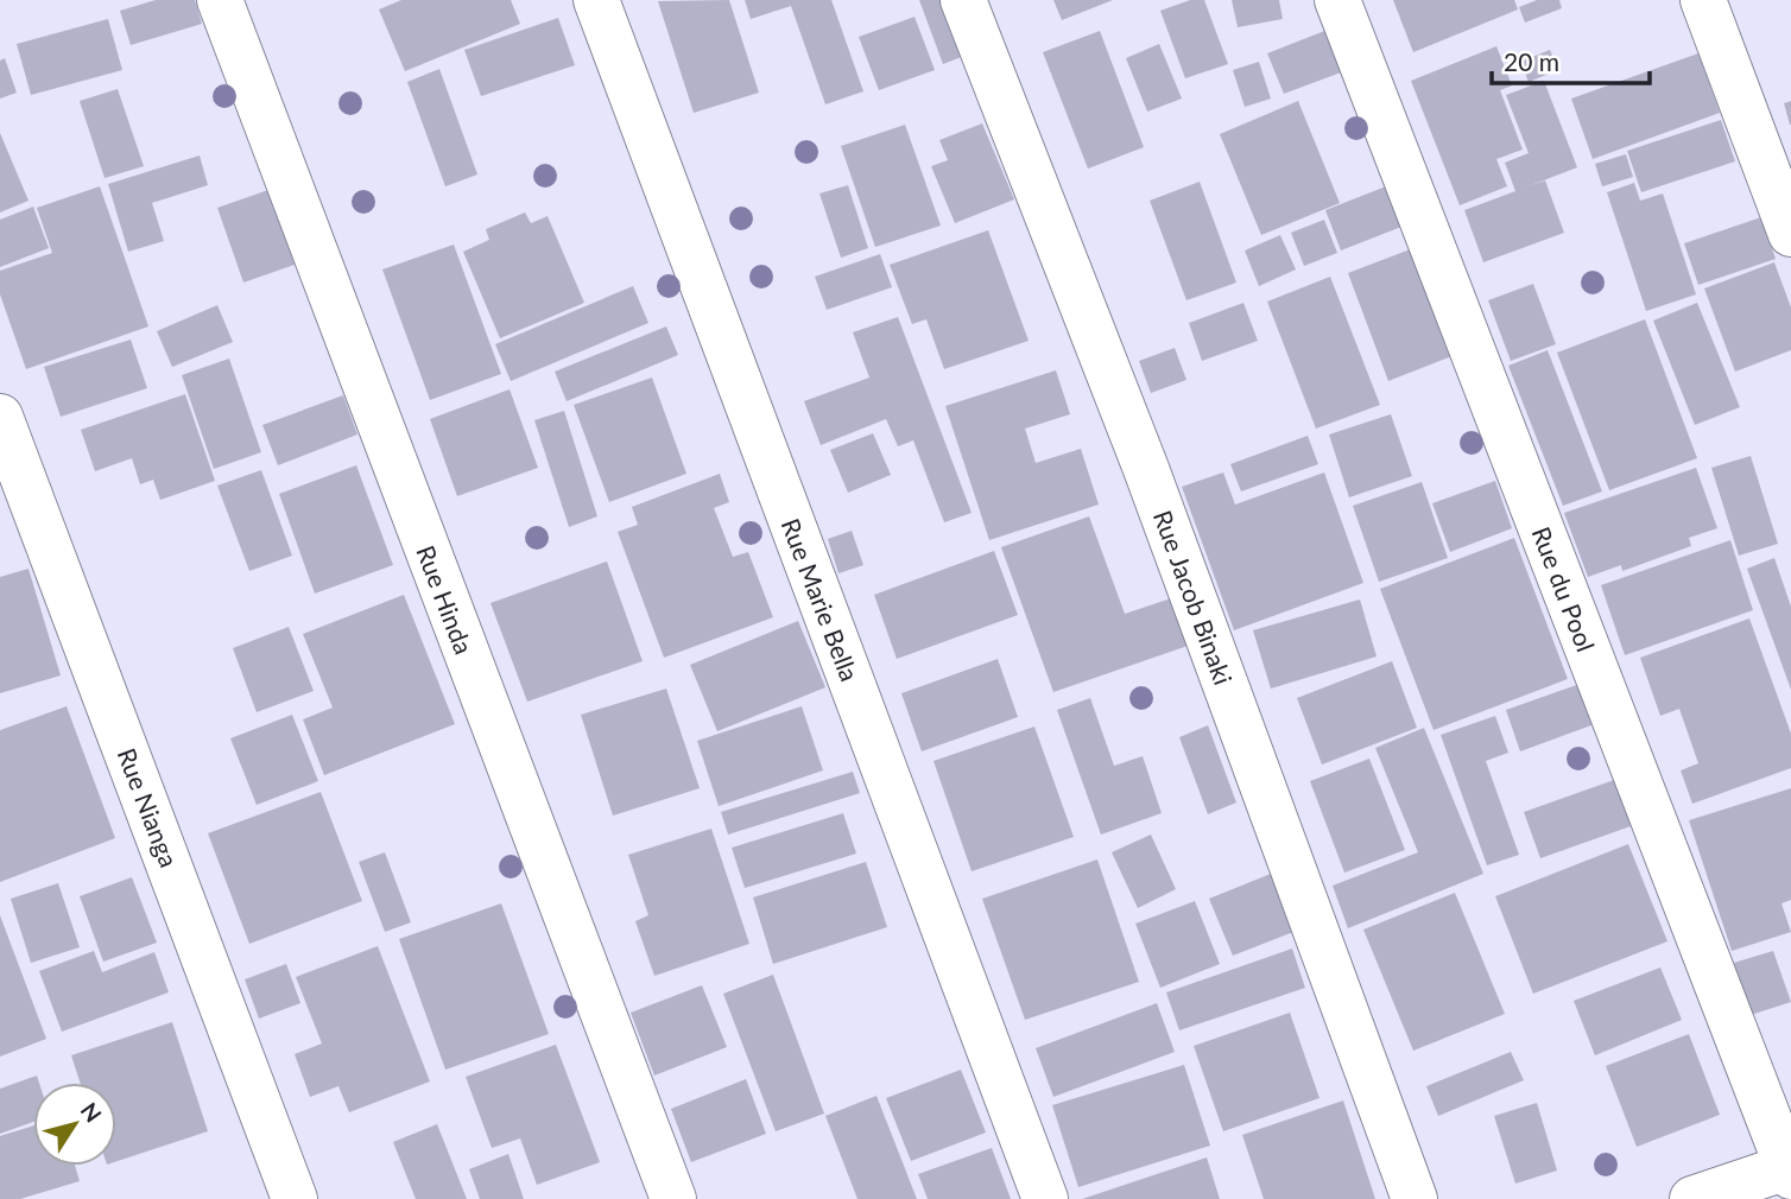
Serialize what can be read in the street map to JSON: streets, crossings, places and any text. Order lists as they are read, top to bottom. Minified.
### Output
{"streets":{"street":["Rue du Pool","Rue Jacob Binaki","Rue Hinda","Rue Marie Bella","Rue Nianga"]},"scale_bar":"20 m","north":"top right"}
